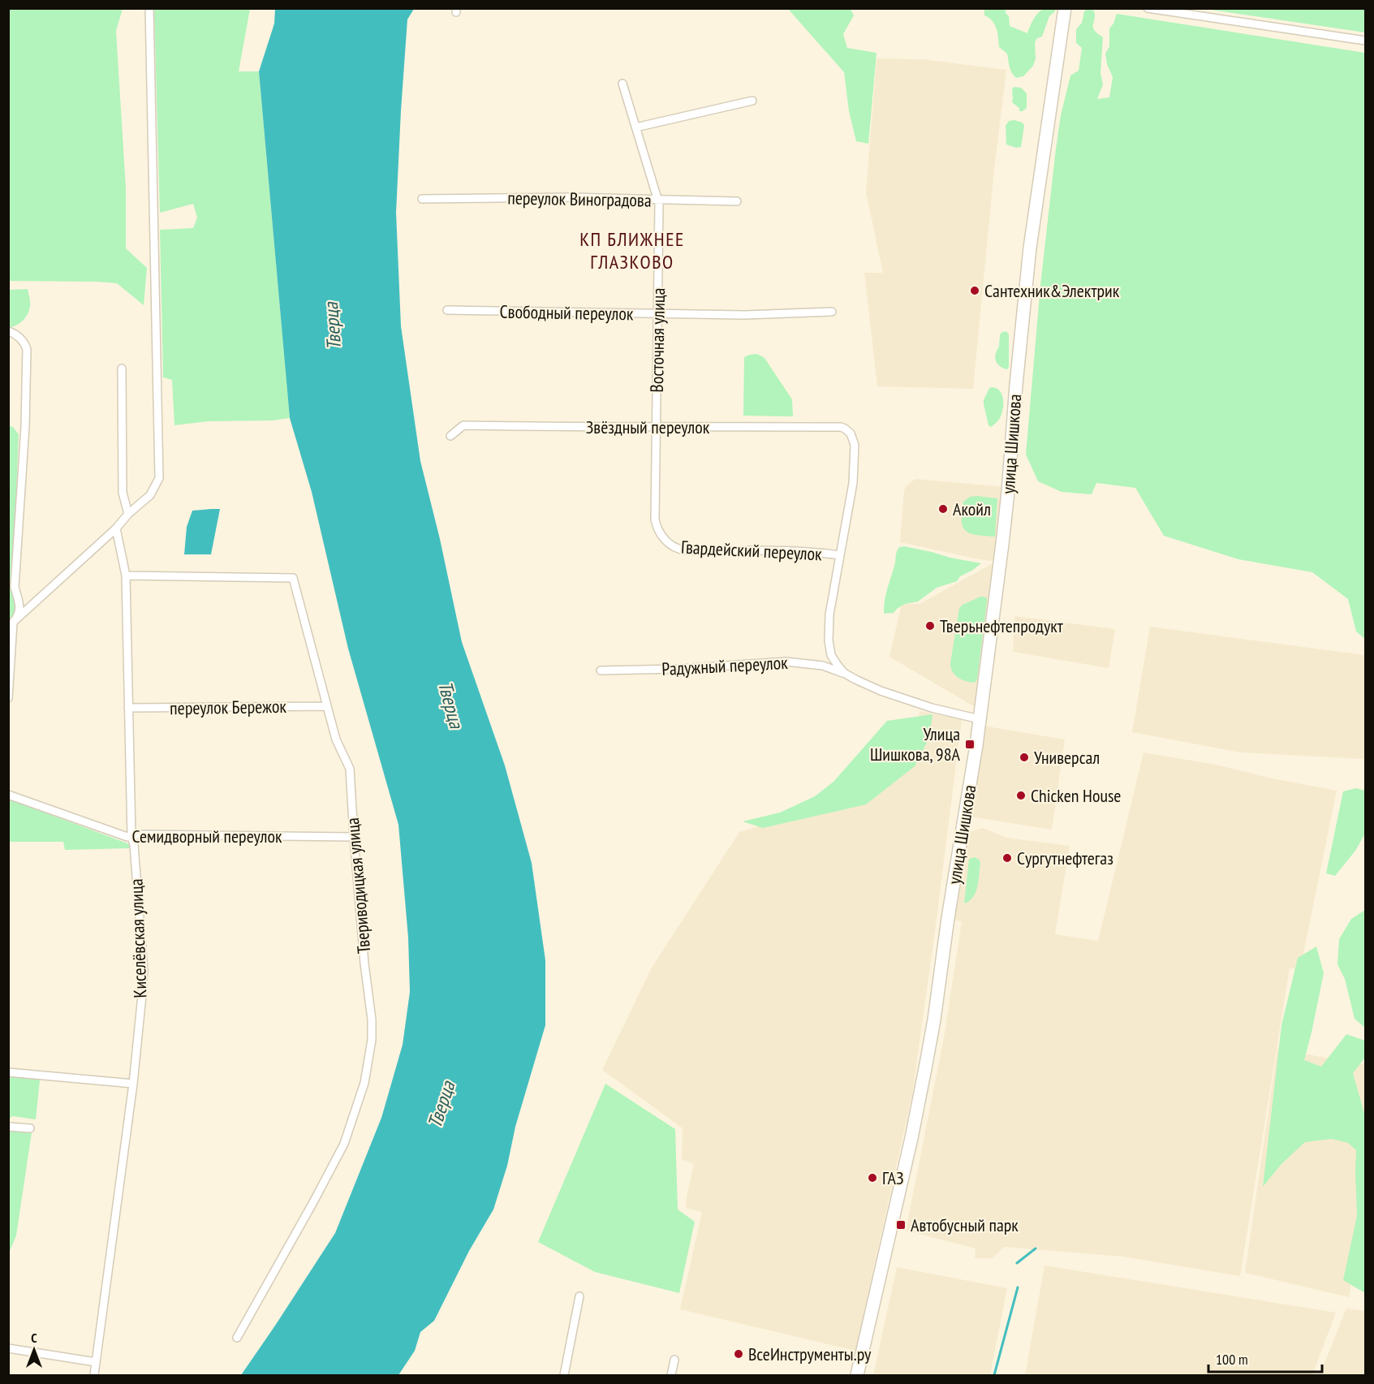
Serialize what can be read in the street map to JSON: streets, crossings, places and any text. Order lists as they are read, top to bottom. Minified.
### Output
{"streets":{"main road":["улица Шишкова"],"street":["переулок Виноградова","Свободный переулок","Восточная улица","Звёздный переулок","Гвардейский переулок","Радужный переулок","переулок Бережок","Семидворный переулок","Твериводицкая улица","Киселёвская улица"]},"crossings":[["переулок Виноградова","Восточная улица"],["Свободный переулок","Восточная улица"],["Восточная улица","Звёздный переулок"],["Восточная улица","Гвардейский переулок"],["Звёздный переулок","Гвардейский переулок"],["улица Шишкова","Радужный переулок"],["переулок Бережок","Твериводицкая улица"],["переулок Бережок","Киселёвская улица"],["Семидворный переулок","Твериводицкая улица"],["Семидворный переулок","Киселёвская улица"],["Твериводицкая улица","Киселёвская улица"]],"districts":["КП БЛИЖНЕЕ ГЛАЗКОВО"],"water":["Тверца"],"places":{"other":["Сантехник&Электрик","Акойл","Тверьнефтепродукт","Универсал","Chicken House","Сургутнефтегаз","ГАЗ","ВсеИнструменты.ру"],"transit":["Улица Шишкова, 98А","Автобусный парк"]},"scale_bar":"100 m","north":"top"}
